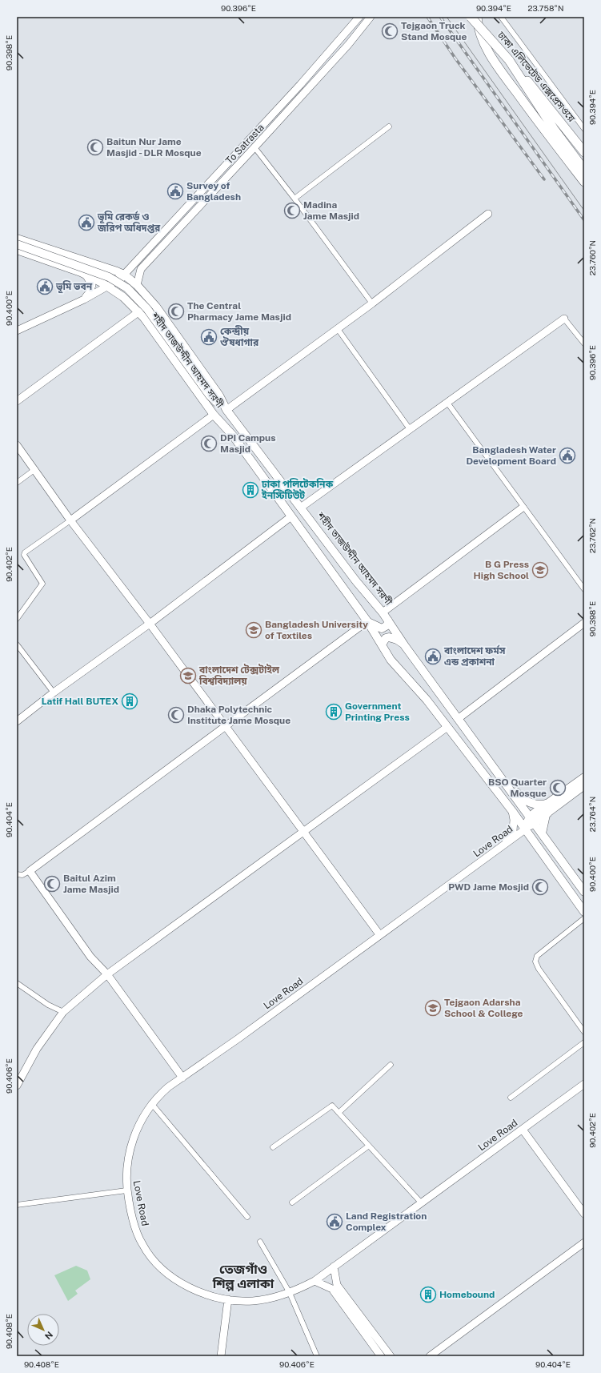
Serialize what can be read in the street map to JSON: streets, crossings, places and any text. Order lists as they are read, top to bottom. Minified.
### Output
{"streets":{"highway":["ঢাকা এলিভেটেড এক্সপ্রেসওয়ে"],"main road":["শহীদ তাজউদ্দীন আহমদ সরণী"],"street":["To Satrasta","Love Road"]},"crossings":[["To Satrasta","শহীদ তাজউদ্দীন আহমদ সরণী"],["শহীদ তাজউদ্দীন আহমদ সরণী","Love Road"]],"districts":["তেজগাঁও শিল্প এলাকা"],"places":{"mosque":["Tejgaon Truck Stand Mosque","Baitun Nur Jame Masjid - DLR Mosque","Madina Jame Masjid","The Central Pharmacy Jame Masjid","DPI Campus Masjid","Dhaka Polytechnic Institute Jame Mosque","BSO Quarter Mosque","Baitul Azim Jame Masjid","PWD Jame Mosjid"],"public building":["Survey of Bangladesh","ভূমি রেকর্ড ও জরিপ অধিদপ্তর","ভূমি ভবন","কেন্দ্রীয় ঔষধাগার","Bangladesh Water Development Board","বাংলাদেশ ফর্মস এন্ড প্রকাশনা","Land Registration Complex"],"building":["ঢাকা পলিটেকনিক ইনস্টিটিউট","Latif Hall BUTEX","Government Printing Press","Homebound"],"school or university":["B G Press High School","Bangladesh University of Textiles","বাংলাদেশ টেক্সটাইল বিশ্ববিদ্যালয়","Tejgaon Adarsha School & College"]},"north":"bottom right","coordinates":["90.396°E","90.394°E","23.758°N","90.398°E","23.760°N","90.400°E","23.762°N","90.402°E","23.764°N","90.404°E","90.406°E","90.408°E"]}
